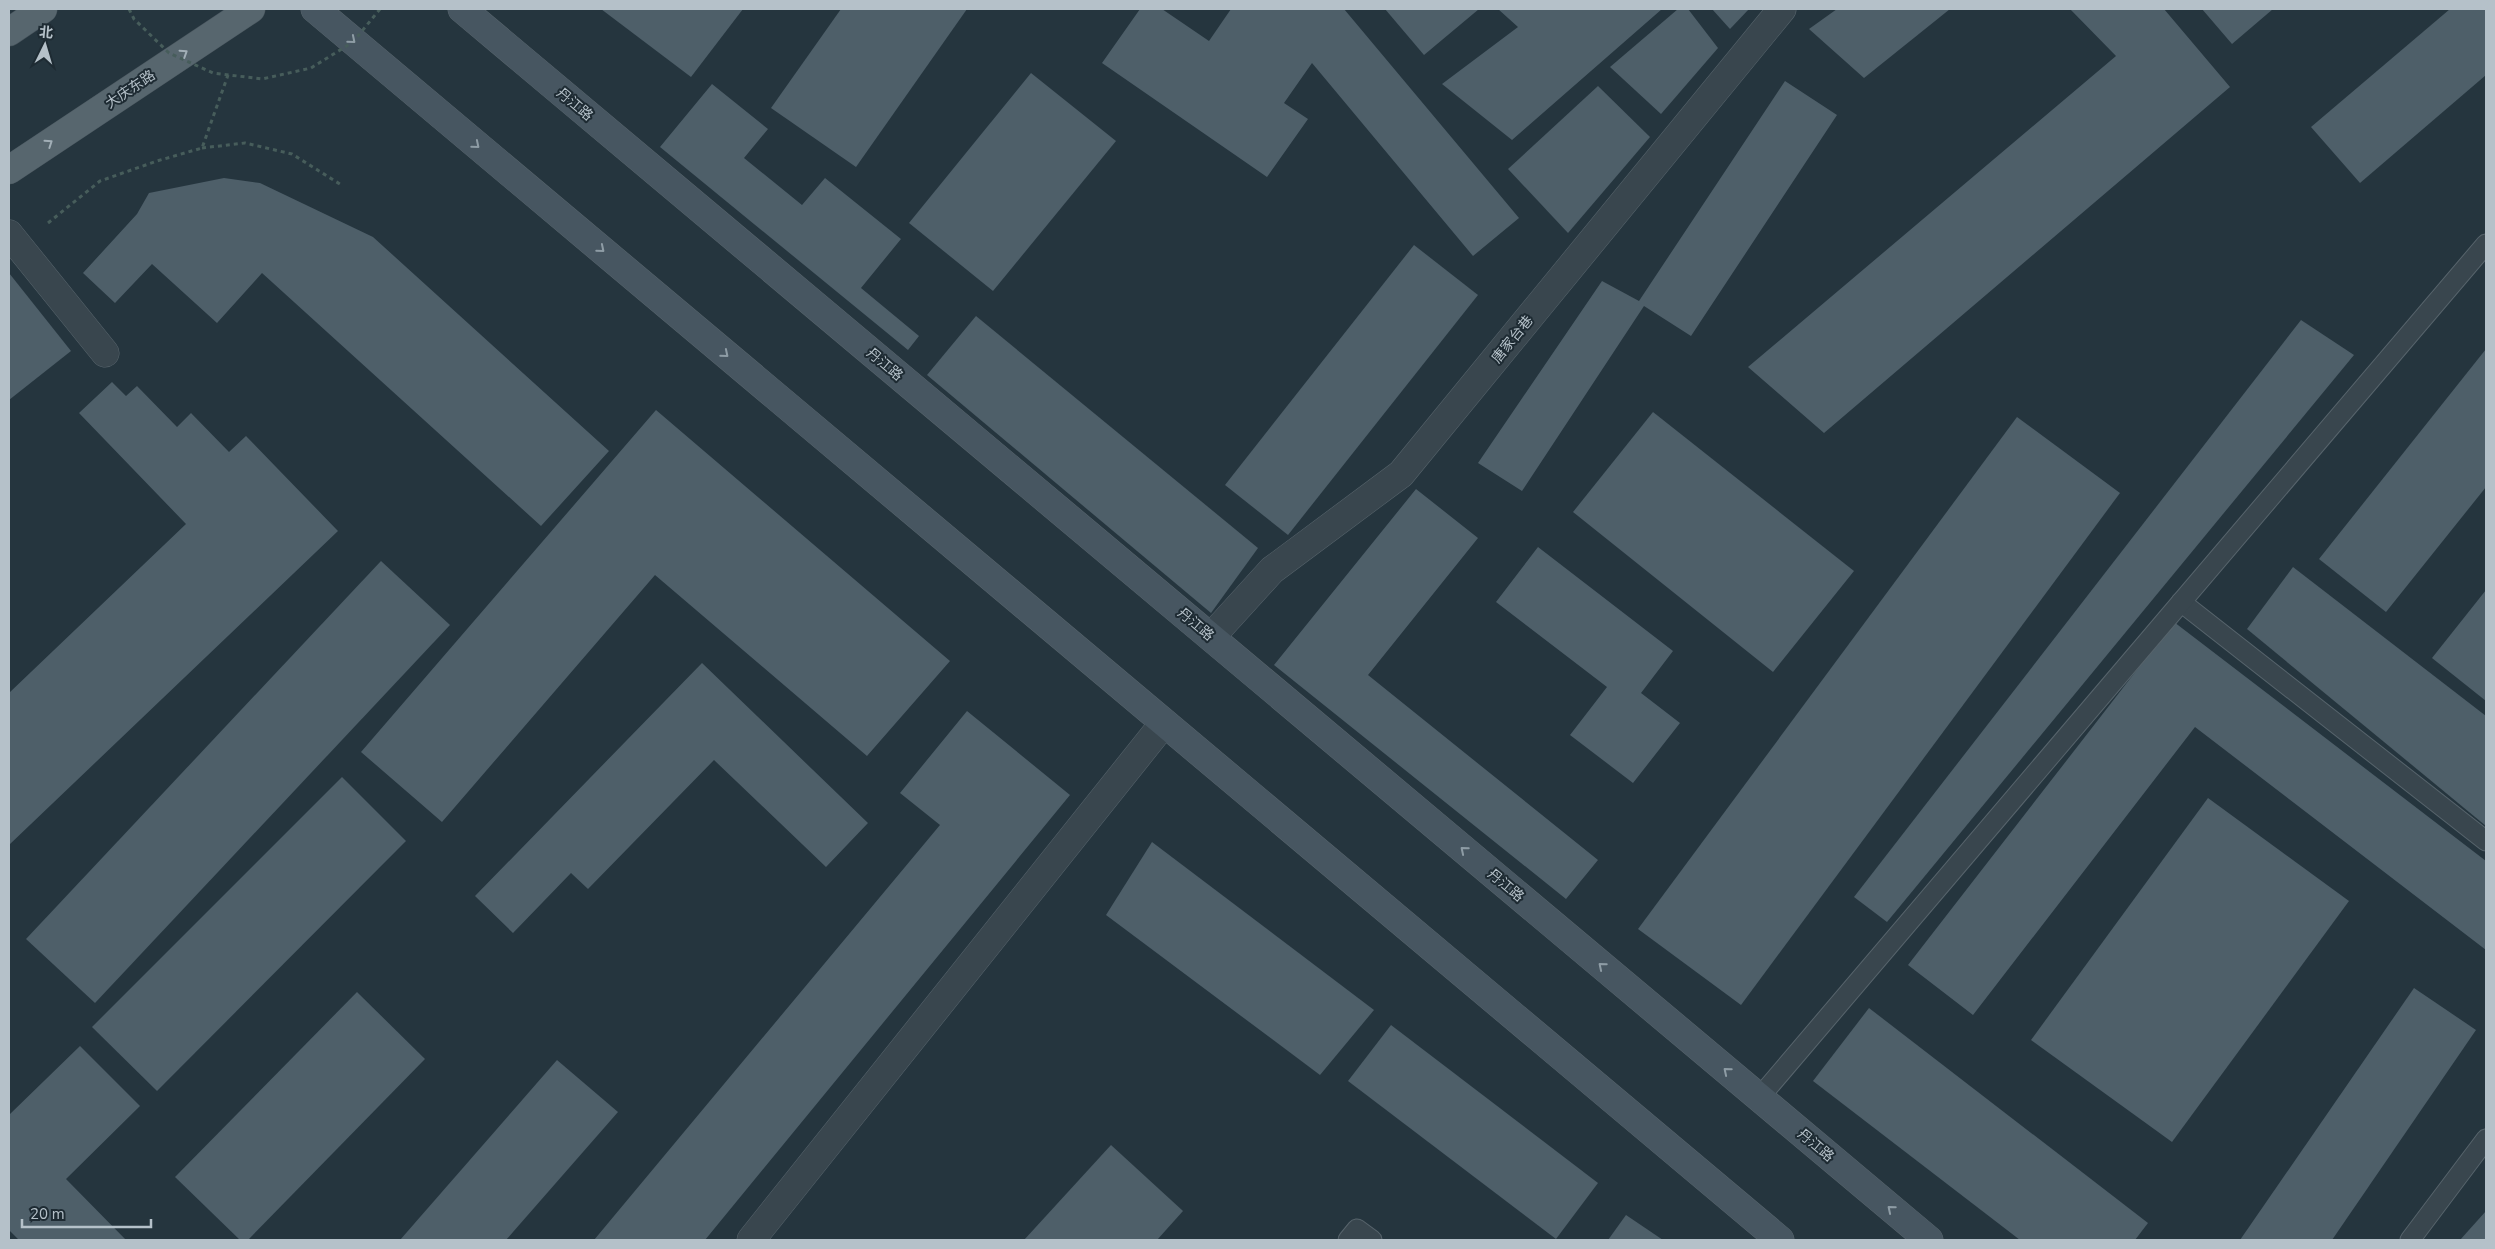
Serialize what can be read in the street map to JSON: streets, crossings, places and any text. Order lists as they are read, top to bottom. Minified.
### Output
{"streets":{"main road":["大庆东路","丹江路"],"street":["唐家台巷"]},"crossings":[["丹江路","唐家台巷"]],"one_way":["大庆东路"],"scale_bar":"20 m","north":"top"}
